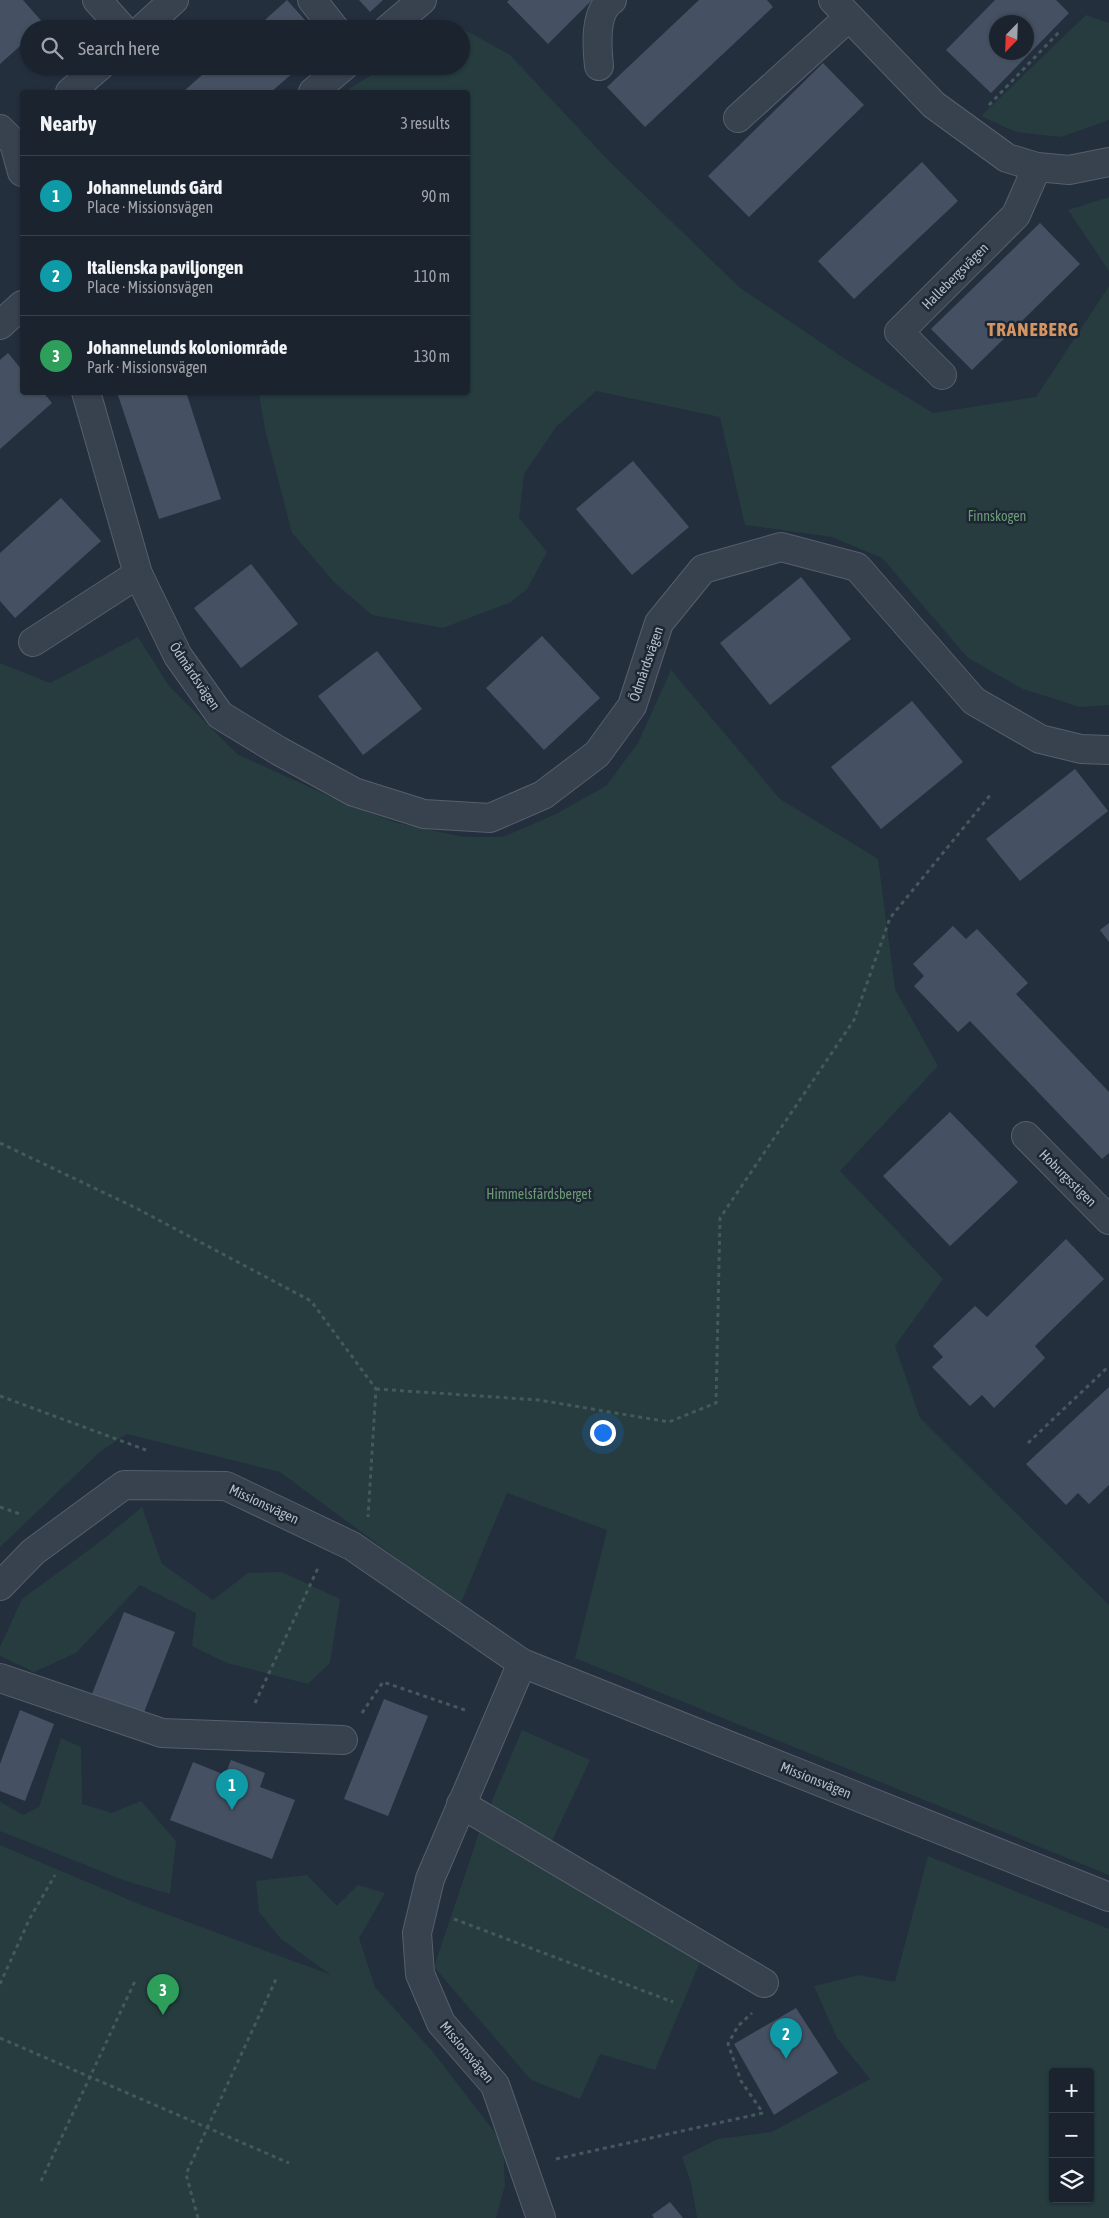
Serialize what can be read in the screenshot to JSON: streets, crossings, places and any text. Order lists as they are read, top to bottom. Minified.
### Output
{"streets":{"street":["Hallebergsvägen","Ödmårdsvägen","Hoburgsstigen","Missionsvägen"]},"districts":["TRANEBERG"],"parks":["Finnskogen","Himmelsfärdsberget"],"north":"bottom left","page":{"search":"Search here","heading":["Nearby","3 results"],"list":[{"mark":"1","name":"Johannelunds Gård","note":"Place · Missionsvägen","value":"90 m"},{"mark":"2","name":"Italienska paviljongen","note":"Place · Missionsvägen","value":"110 m"},{"mark":"3","name":"Johannelunds koloniområde","note":"Park · Missionsvägen","value":"130 m"}],"pins":["1","3","2"],"map_buttons":["+","−"]}}
